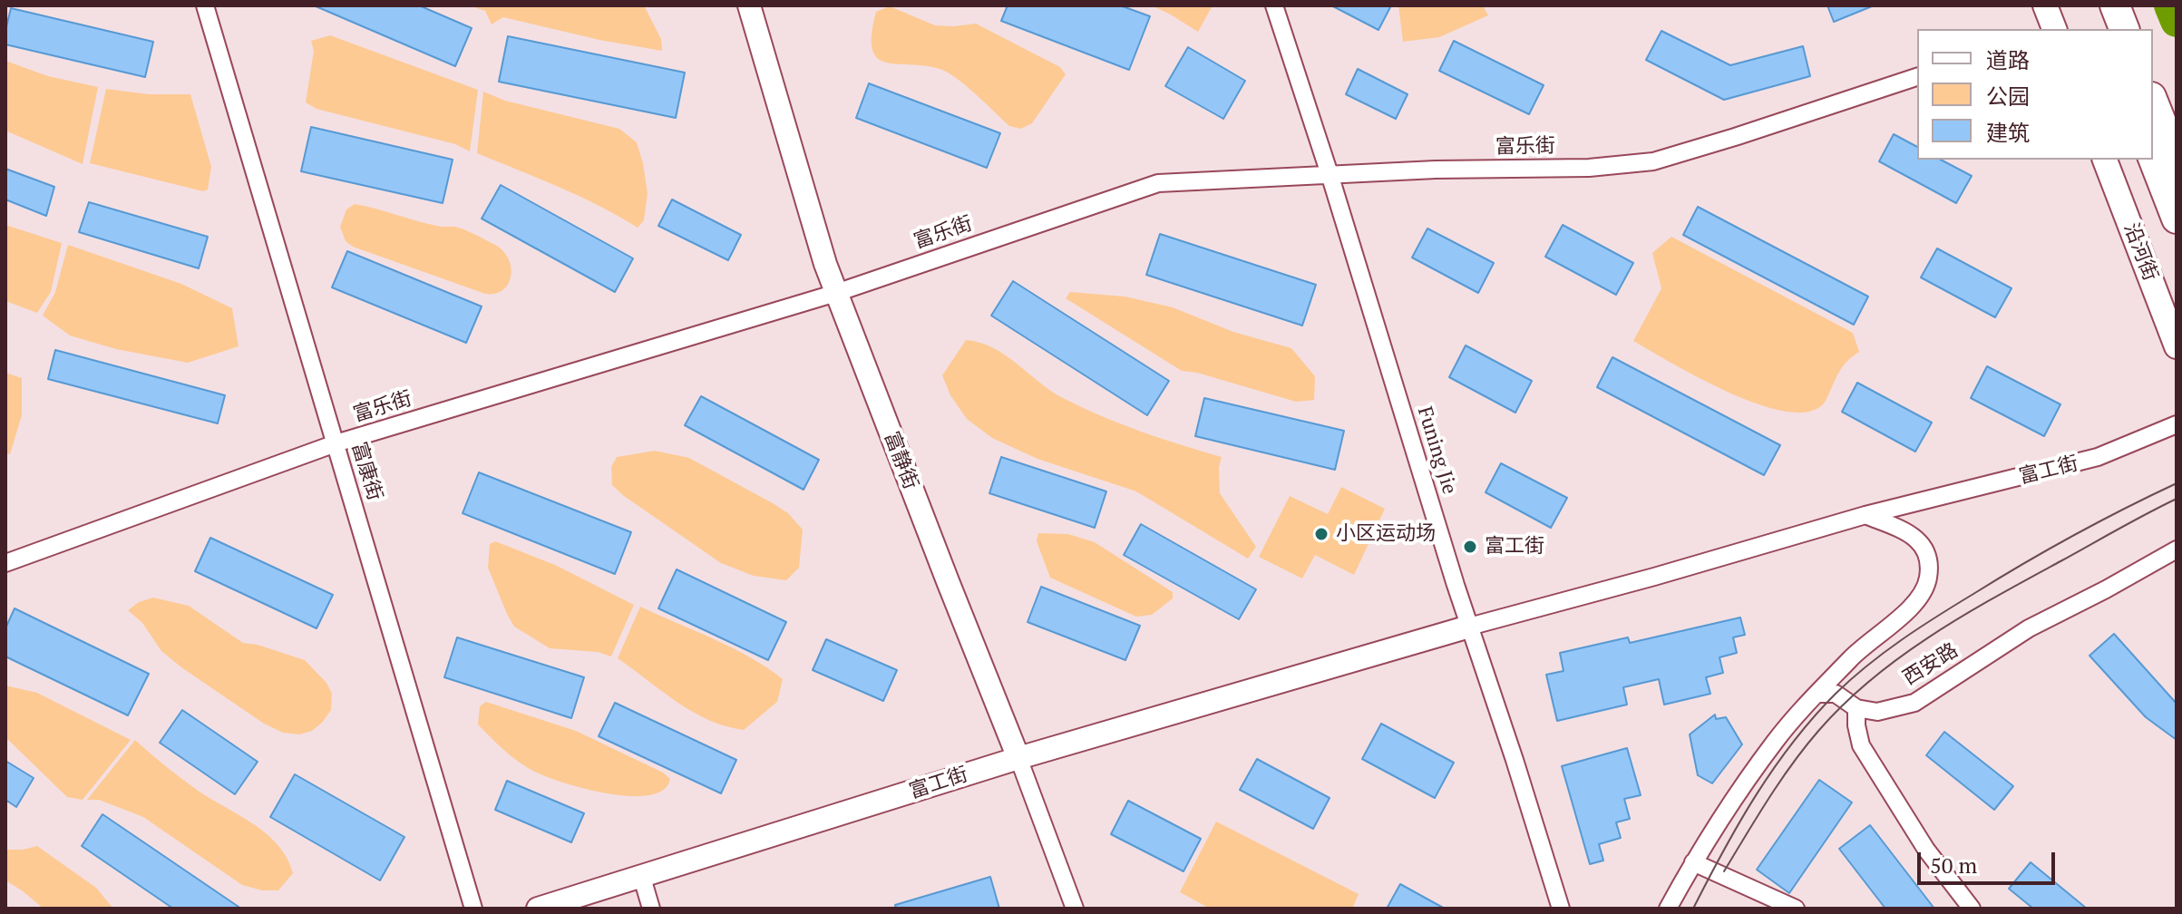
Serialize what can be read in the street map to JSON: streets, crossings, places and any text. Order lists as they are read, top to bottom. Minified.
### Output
{"streets":{"main road":["沿河街"],"street":["富乐街","Funing Jie","富静街","富工街","富康街","西安路"]},"crossings":[["富乐街","Funing Jie"],["富乐街","富静街"],["富乐街","富康街"],["Funing Jie","富工街"],["富静街","富工街"]],"places":["小区运动场","富工街"],"legend":["道路","公园","建筑"],"scale_bar":"50 m"}
